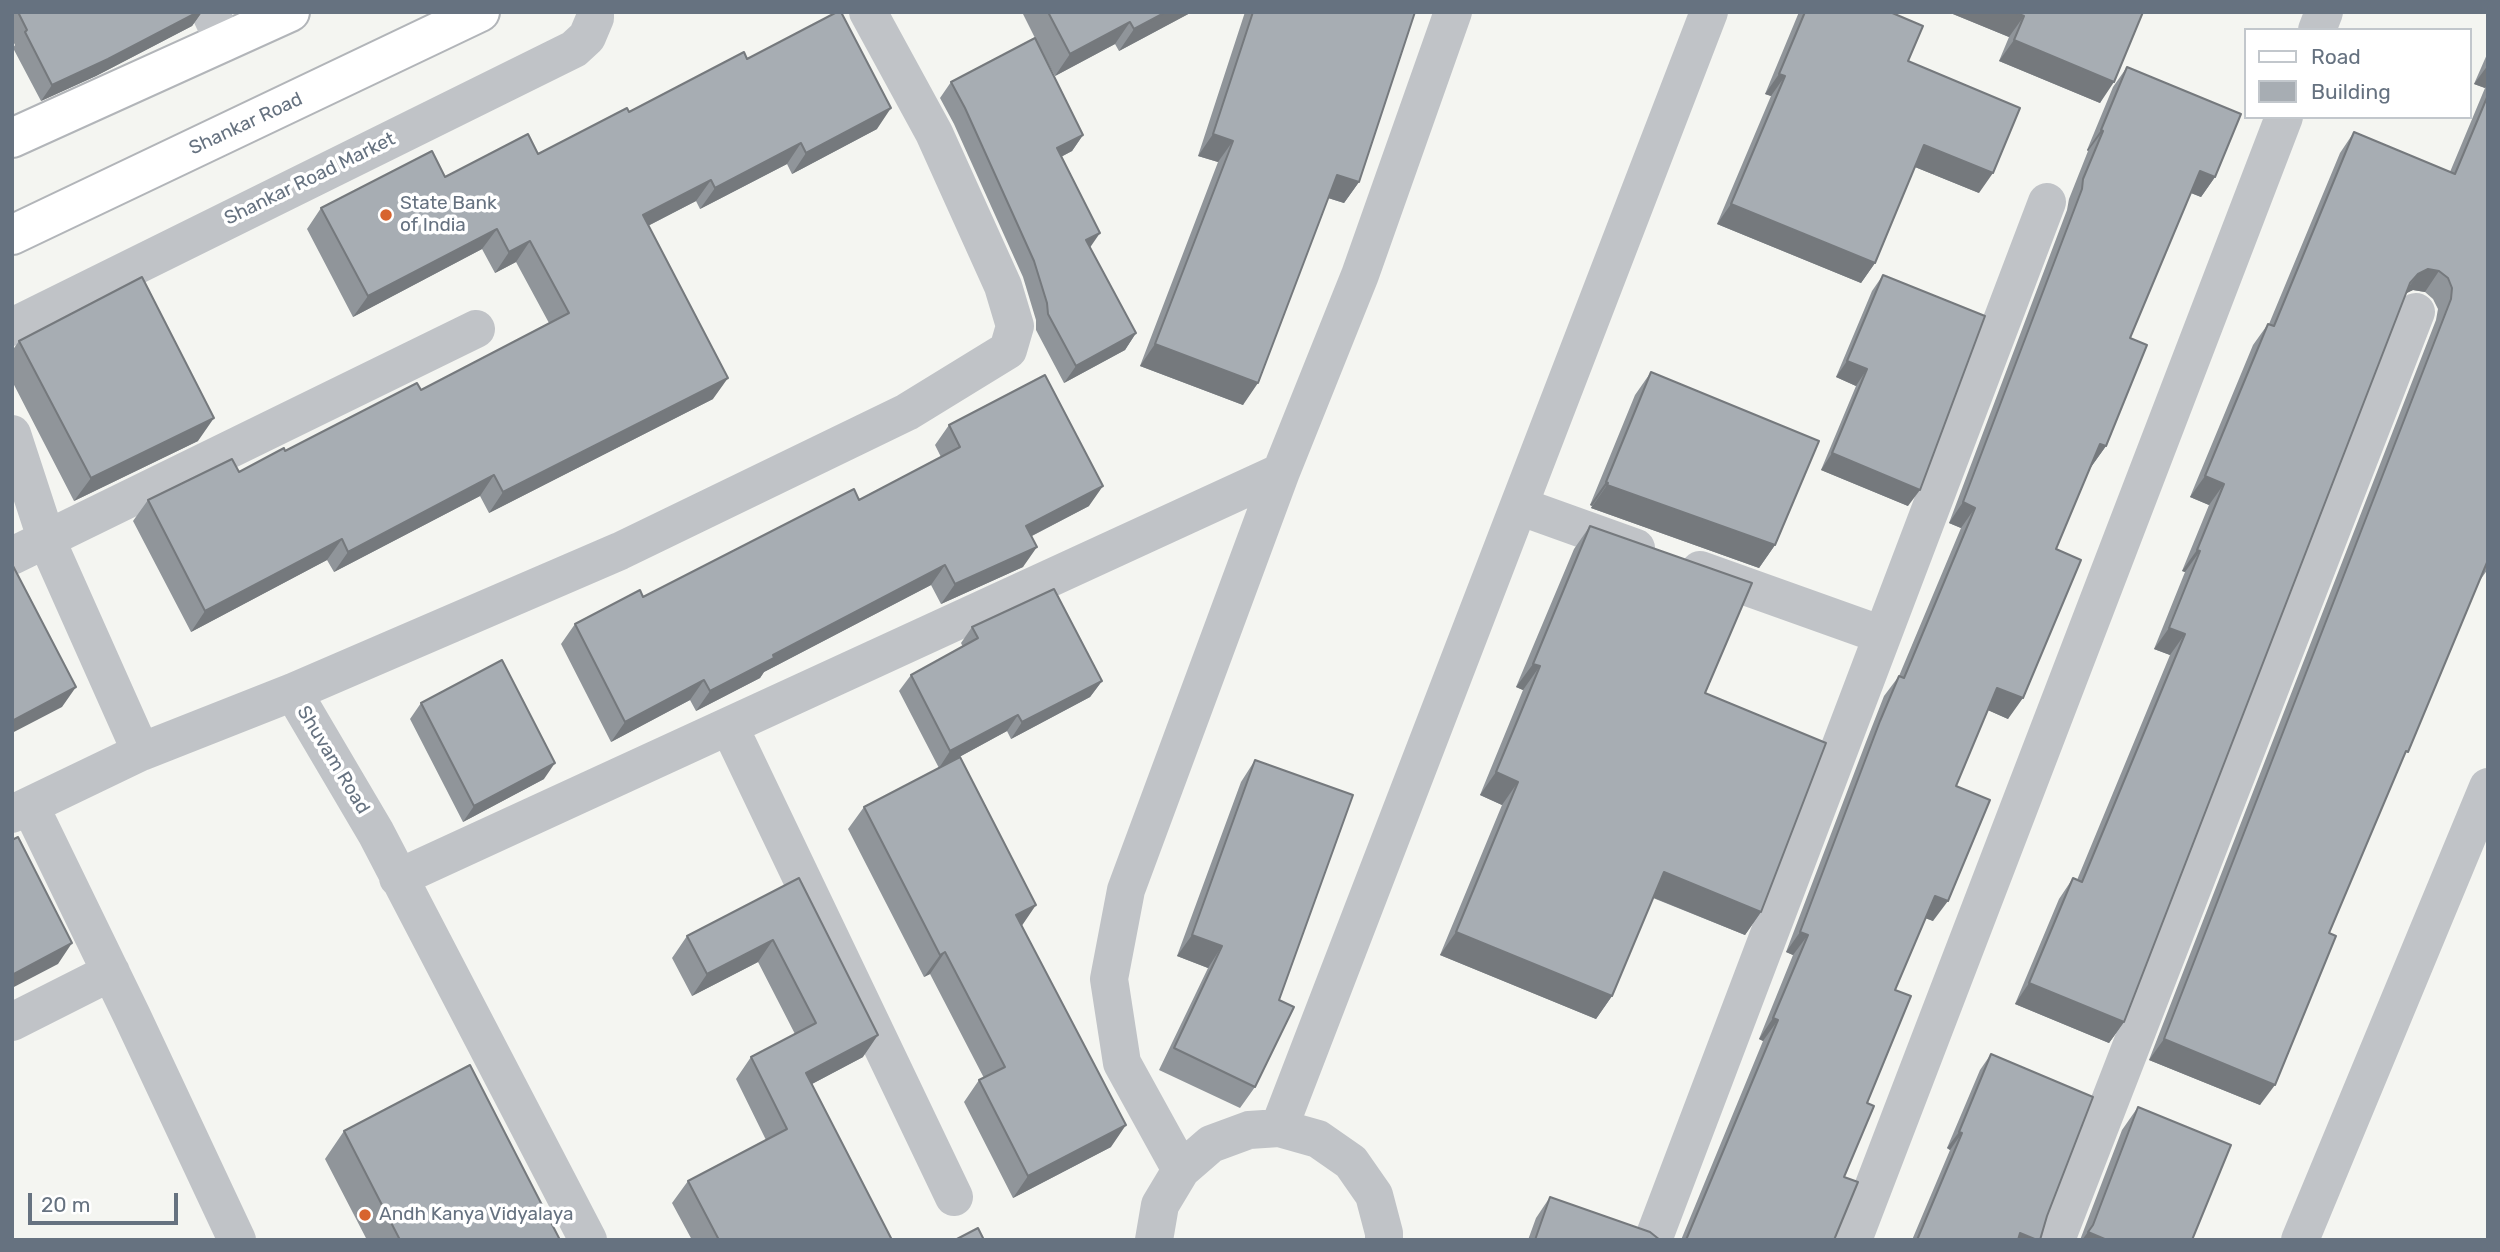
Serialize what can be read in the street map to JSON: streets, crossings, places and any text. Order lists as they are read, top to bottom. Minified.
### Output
{"streets":{"main road":["Shankar Road"],"street":["Shankar Road Market","Shuvam Road"]},"places":["State Bank of India","Andh Kanya Vidyalaya"],"legend":["Road","Building"],"scale_bar":"20 m"}
